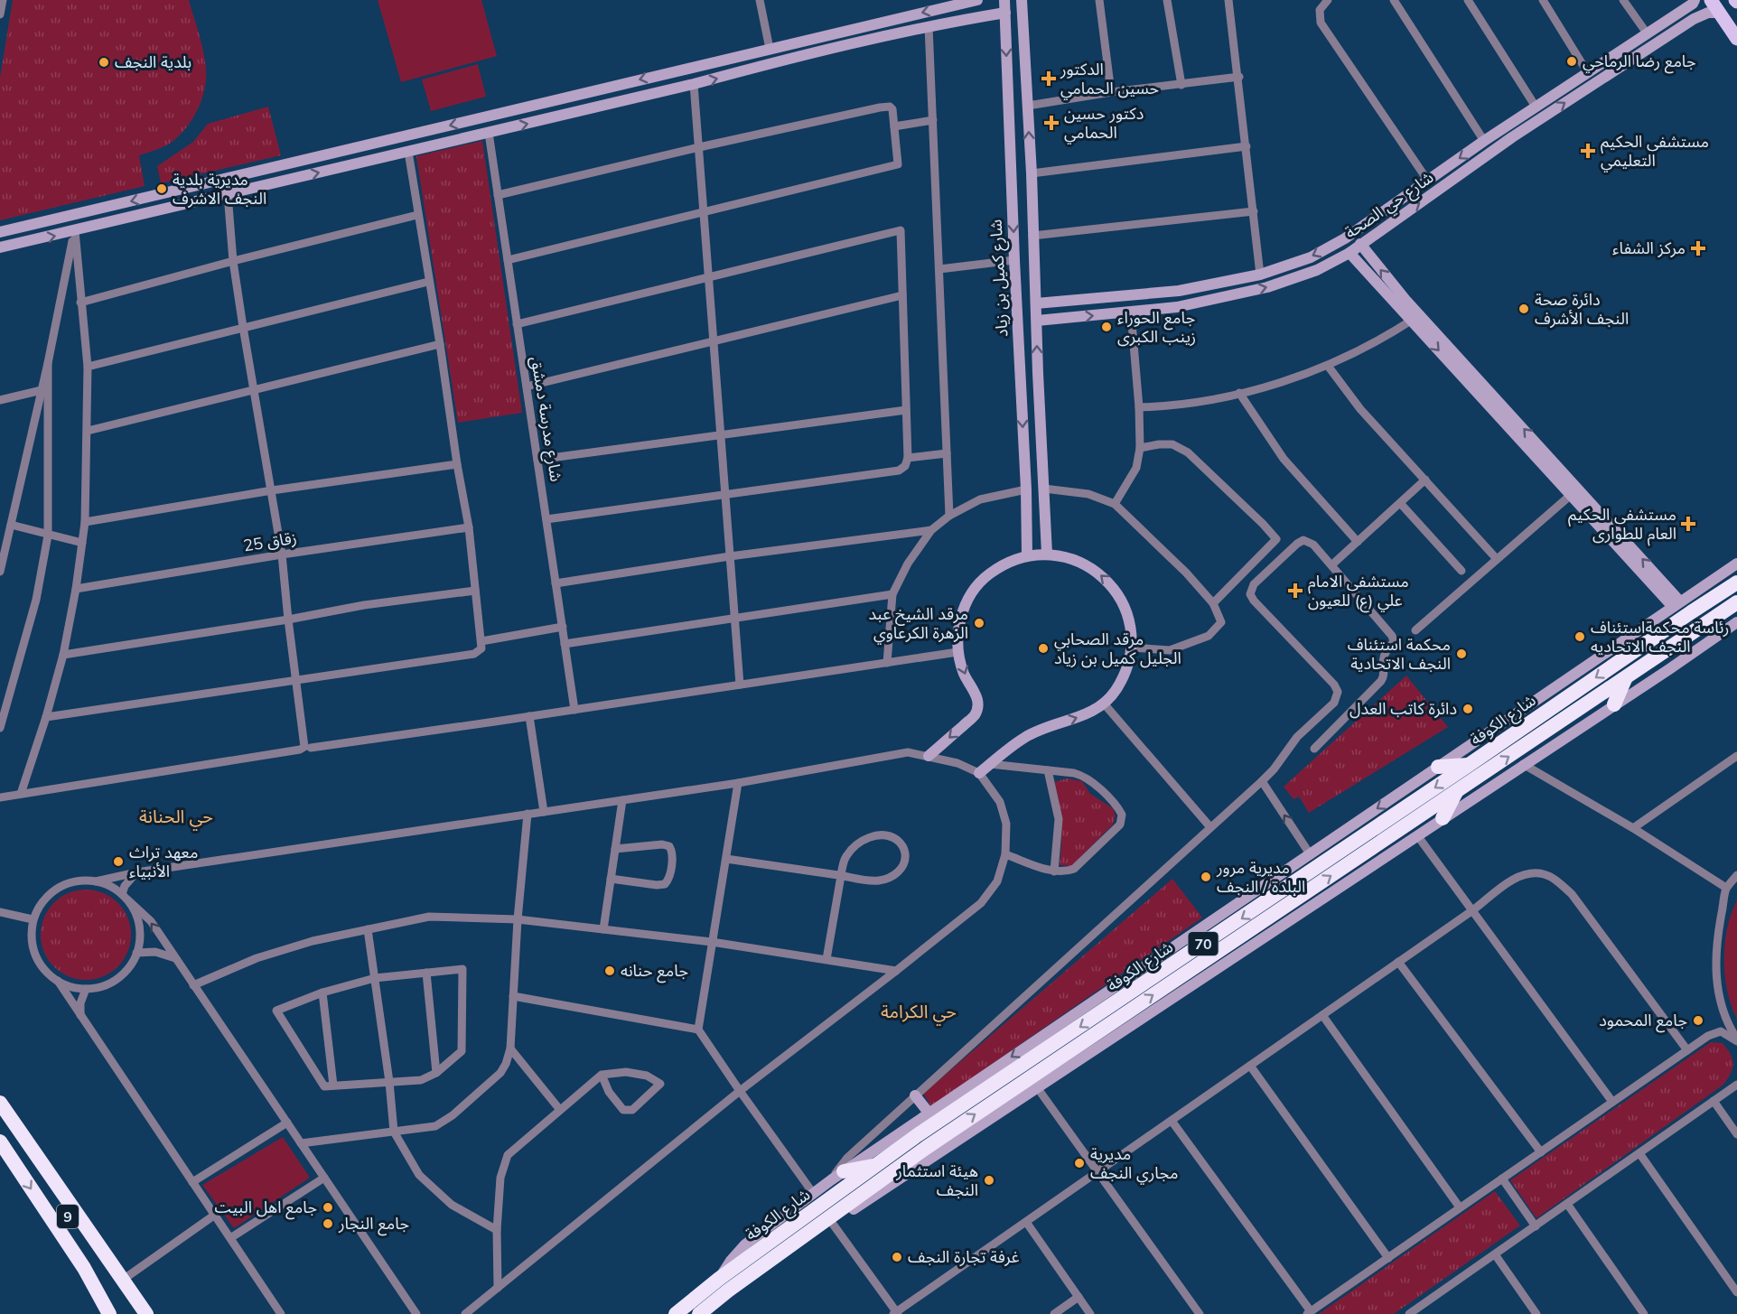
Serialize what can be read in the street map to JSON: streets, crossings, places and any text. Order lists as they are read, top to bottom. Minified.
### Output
{"streets":{"highway":["شارع الكوفة","70","9"],"main road":["شارع حي الصحة","شارع كميل بن زياد"],"street":["شارع مدرسة دمشق","زقاق 25"]},"districts":["حي الحنانة","حي الكرامة"],"places":{"other":["جامع رضا الرماحي","بلدية النجف","مديرية بلدية النجف الاشرف","دائرة صحة النجف الأشرف","جامع الحوراء زينب الكبرى","مرقد الشيخ عبد الزهرة الكرعاوي","رئاسة محكمةاستئناف النجف الاتحاديه","مرقد الصحابي الجليل كميل بن زياد","محكمة استئناف النجف الاتحادية","دائرة كاتب العدل","معهد تراث الأنبياء","مديرية مرور البلدة / النجف","جامع حنانه","جامع المحمود","مديرية مجاري النجف","هيئة استثمار النجف","جامع اهل البيت","جامع النجار","غرفة تجارة النجف"],"health":["الدكتور حسين الحمامي","دكتور حسين الحمامي","مستشفى الحكيم التعليمي","مركز الشفاء","مستشفى الحكيم العام للطوارى","مستشفى الامام علي (ع) للعيون"]}}
